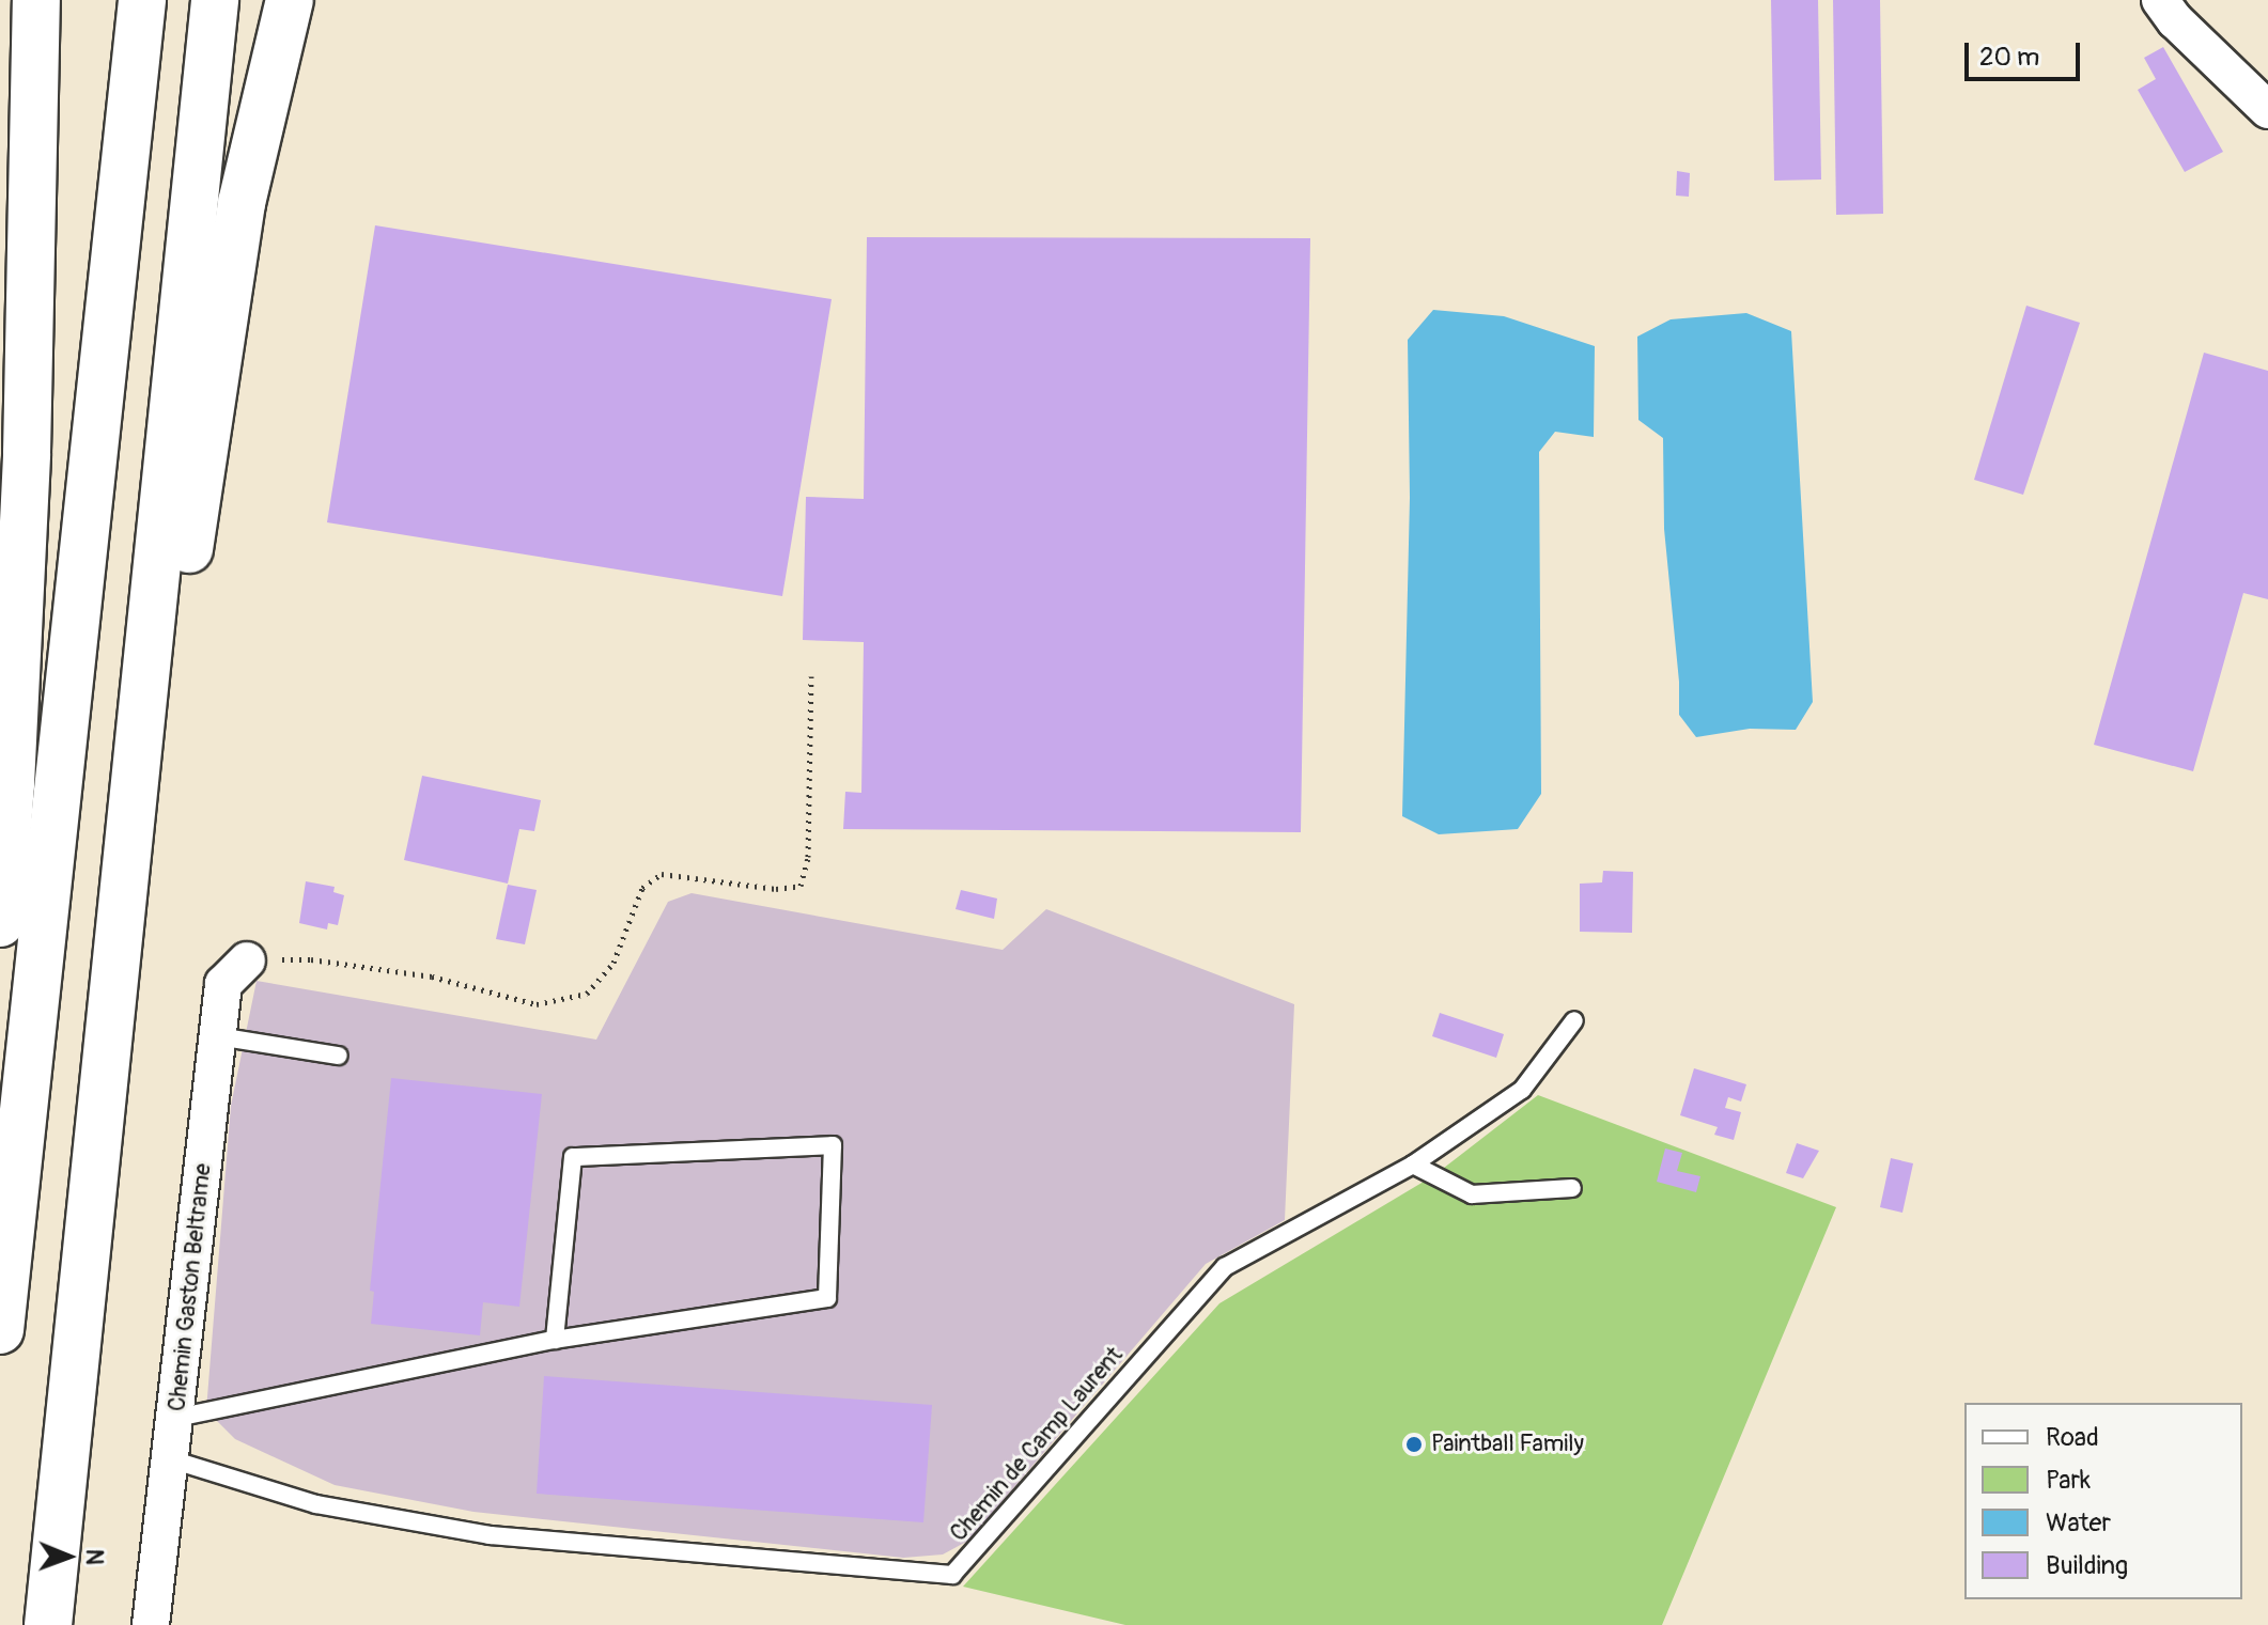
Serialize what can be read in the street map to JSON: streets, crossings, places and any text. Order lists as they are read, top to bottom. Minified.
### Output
{"streets":{"street":["Chemin Gaston Beltrame"],"lane":["Chemin de Camp Laurent"]},"crossings":[["Chemin Gaston Beltrame","Chemin de Camp Laurent"]],"places":["Paintball Family"],"legend":["Road","Park","Water","Building"],"scale_bar":"20 m","north":"right"}
